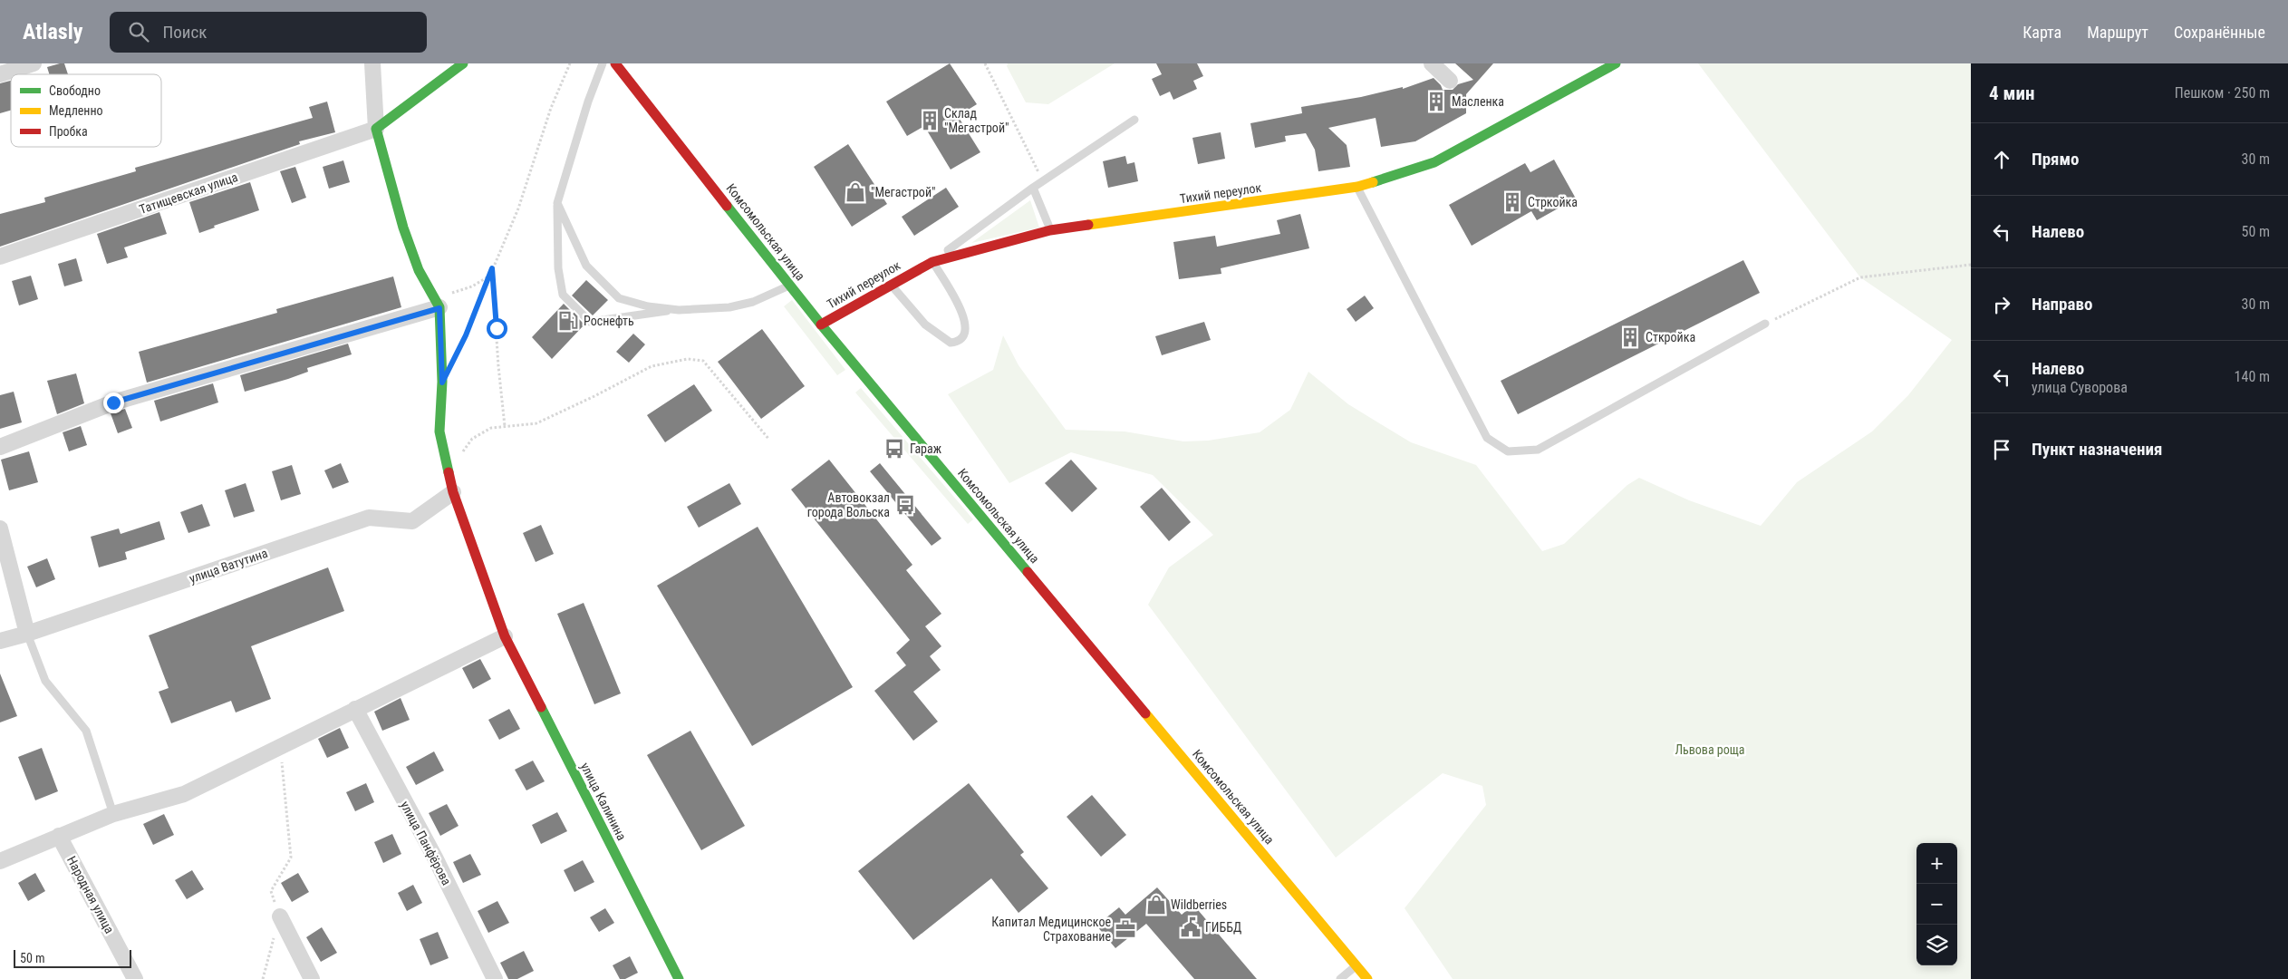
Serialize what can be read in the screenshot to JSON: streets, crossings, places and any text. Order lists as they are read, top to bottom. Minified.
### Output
{"streets":{"street":["Татищевская улица","Тихий переулок","Комсомольская улица","улица Ватутина","улица Калинина","улица Панфёрова","Народная улица"]},"crossings":[["Тихий переулок","Комсомольская улица"],["улица Ватутина","улица Калинина"]],"parks":["Львова роща"],"places":{"building":["Масленка","Склад \"Мегастрой\"","Стркойка","Сткройка"],"shop":["\"Мегастрой\"","Wildberries"],"fuel station":["Роснефть"],"bus stop":["Гараж","Автовокзал города Вольска"],"public building":["ГИББД"],"office":["Капитал Медицинское Страхование"]},"legend":["Свободно","Медленно","Пробка"],"scale_bar":"50 m","page":{"header":"Atlasly","search":"Поиск","nav":["Карта","Маршрут","Сохранённые"],"heading":["4 мин","Пешком · 250 m"],"list":[["Прямо","30 m"],["Налево","50 m"],["Направо","30 m"],["Налево","улица Суворова","140 m"],"Пункт назначения"],"map_buttons":["+","−"],"scale":"50 m"}}
